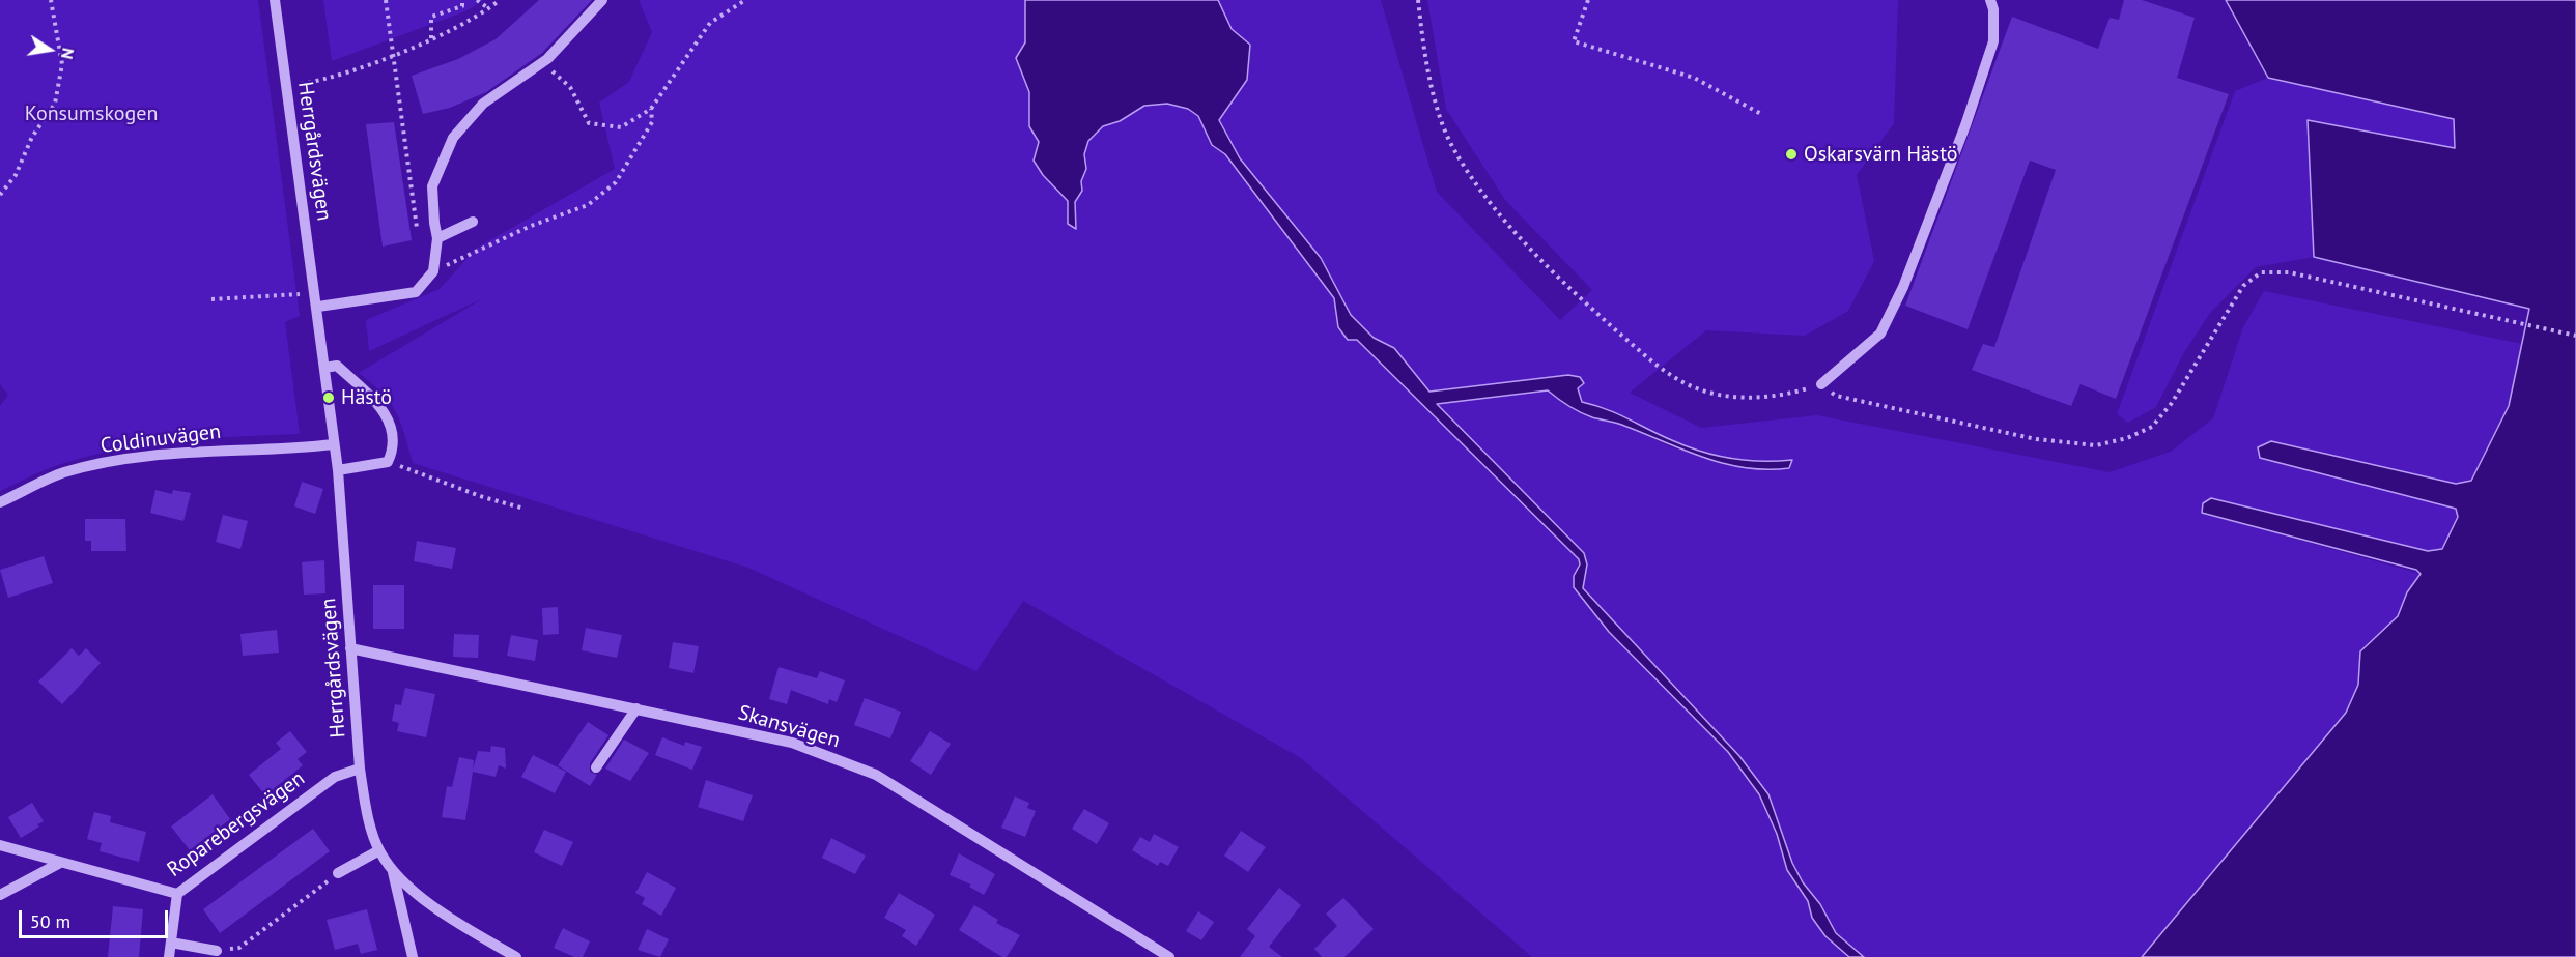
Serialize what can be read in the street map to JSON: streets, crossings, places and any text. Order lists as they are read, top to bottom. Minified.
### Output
{"streets":{"street":["Herrgårdsvägen","Coldinuvägen","Skansvägen","Roparebergsvägen"]},"crossings":[["Herrgårdsvägen","Coldinuvägen"],["Herrgårdsvägen","Skansvägen"],["Herrgårdsvägen","Roparebergsvägen"]],"parks":["Konsumskogen"],"places":["Oskarsvärn Hästö","Hästö"],"scale_bar":"50 m","north":"right"}
